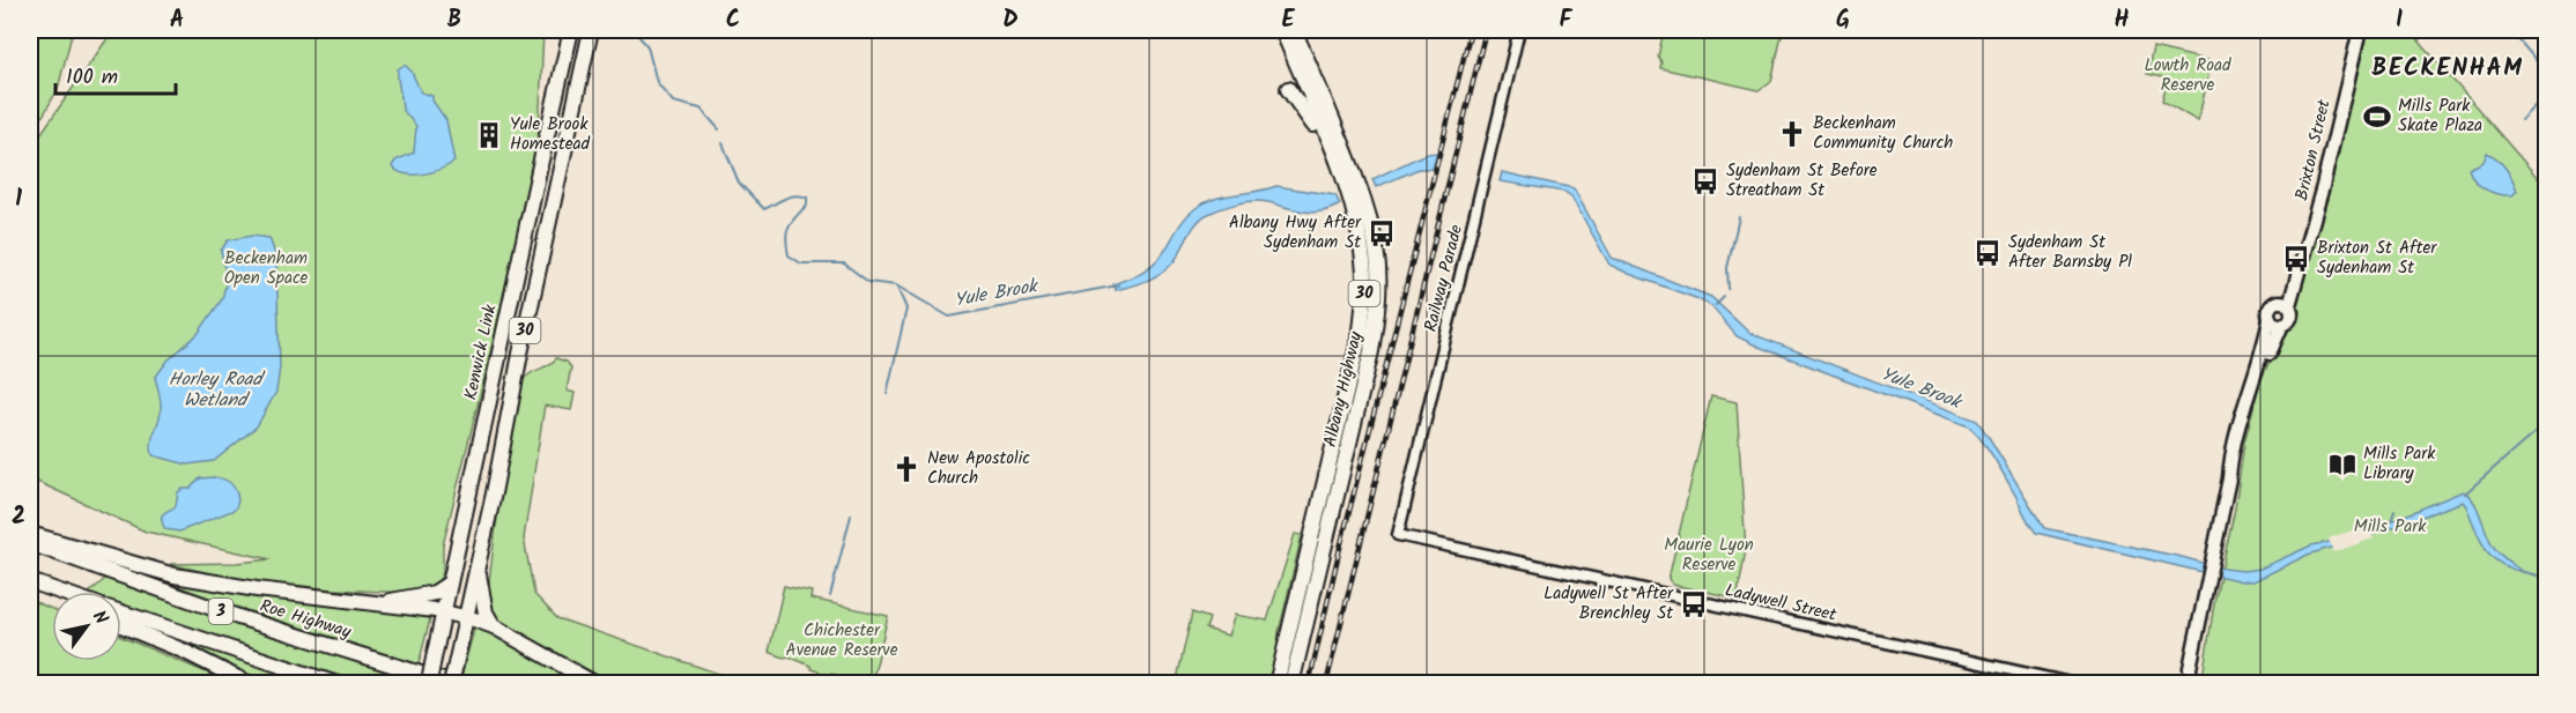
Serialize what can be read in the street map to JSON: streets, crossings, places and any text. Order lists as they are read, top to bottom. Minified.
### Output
{"streets":{"highway":["30","Kenwick Link","Albany Highway","3","Roe Highway"],"main road":["Brixton Street"],"street":["Railway Parade","Ladywell Street"]},"crossings":[["Railway Parade","Ladywell Street"],["30","Roe Highway"]],"districts":["BECKENHAM"],"water":["Yule Brook","Horley Road Wetland"],"parks":["Lowth Road Reserve","Beckenham Open Space","Mills Park","Maurie Lyon Reserve","Chichester Avenue Reserve"],"places":{"sports":["Mills Park Skate Plaza"],"church":["Beckenham Community Church","New Apostolic Church"],"building":["Yule Brook Homestead"],"bus stop":["Sydenham St Before Streatham St","Albany Hwy After Sydenham St","Sydenham St After Barnsby Pl","Brixton St After Sydenham St","Ladywell St After Brenchley St"],"library":["Mills Park Library"]},"scale_bar":"100 m","north":"top right","grid":{"columns":["A","B","C","D","E","F","G","H","I"],"rows":["1","2"]}}
